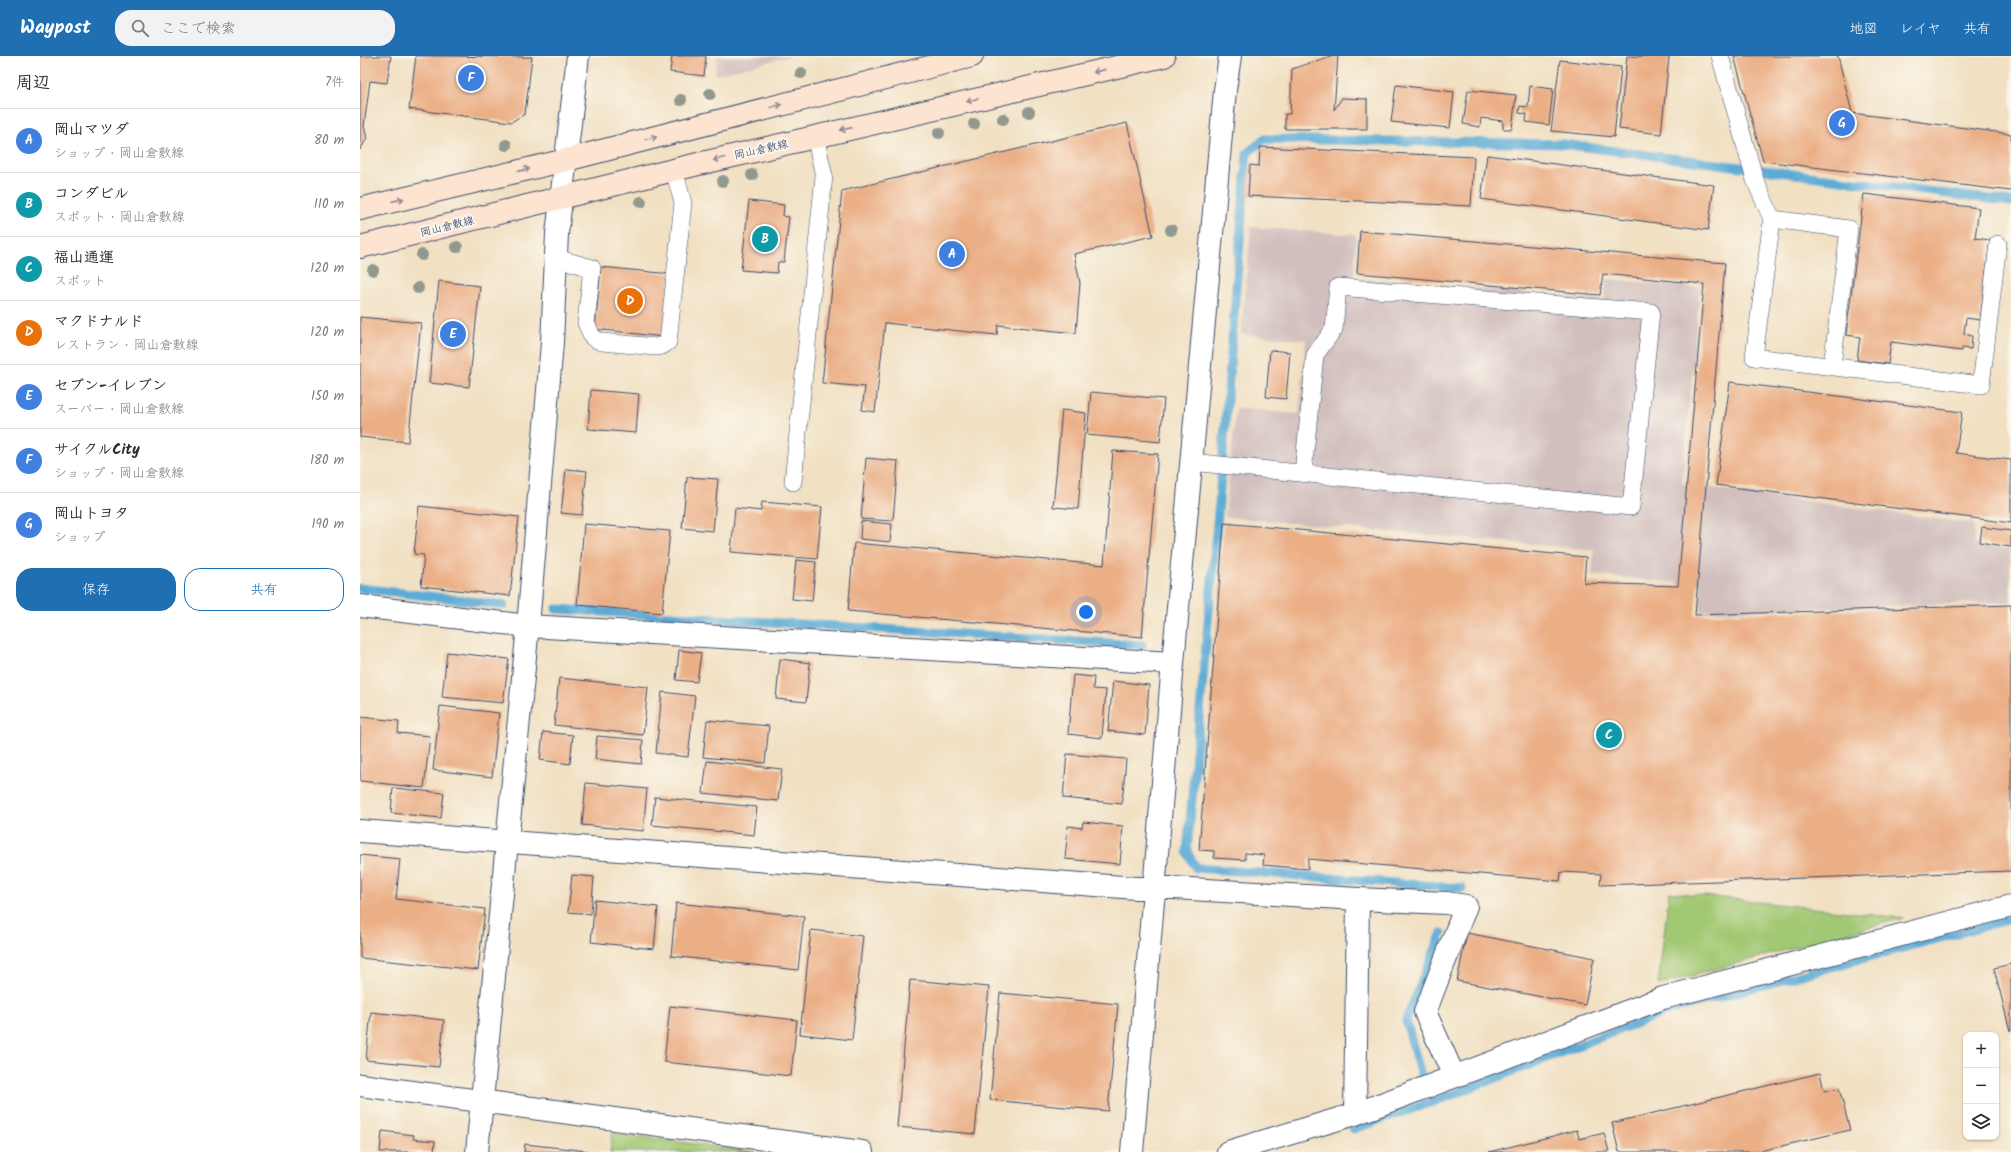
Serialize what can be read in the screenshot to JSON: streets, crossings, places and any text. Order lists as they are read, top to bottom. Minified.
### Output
{"streets":{"main road":["岡山倉敷線"]},"page":{"header":"Waypost","search":"ここで検索","nav":["地図","レイヤ","共有"],"heading":["周辺","7件"],"pins":["F","G","B","A","D","E","C"],"list":[{"mark":"A","name":"岡山マツダ","note":"ショップ · 岡山倉敷線","value":"80 m"},{"mark":"B","name":"コンダビル","note":"スポット · 岡山倉敷線","value":"110 m"},{"mark":"C","name":"福山通運","note":"スポット","value":"120 m"},{"mark":"D","name":"マクドナルド","note":"レストラン · 岡山倉敷線","value":"120 m"},{"mark":"E","name":"セブン-イレブン","note":"スーパー · 岡山倉敷線","value":"150 m"},{"mark":"F","name":"サイクルCity","note":"ショップ · 岡山倉敷線","value":"180 m"},{"mark":"G","name":"岡山トヨタ","note":"ショップ","value":"190 m"}],"buttons":["保存","共有"],"map_buttons":["+","−"]}}
